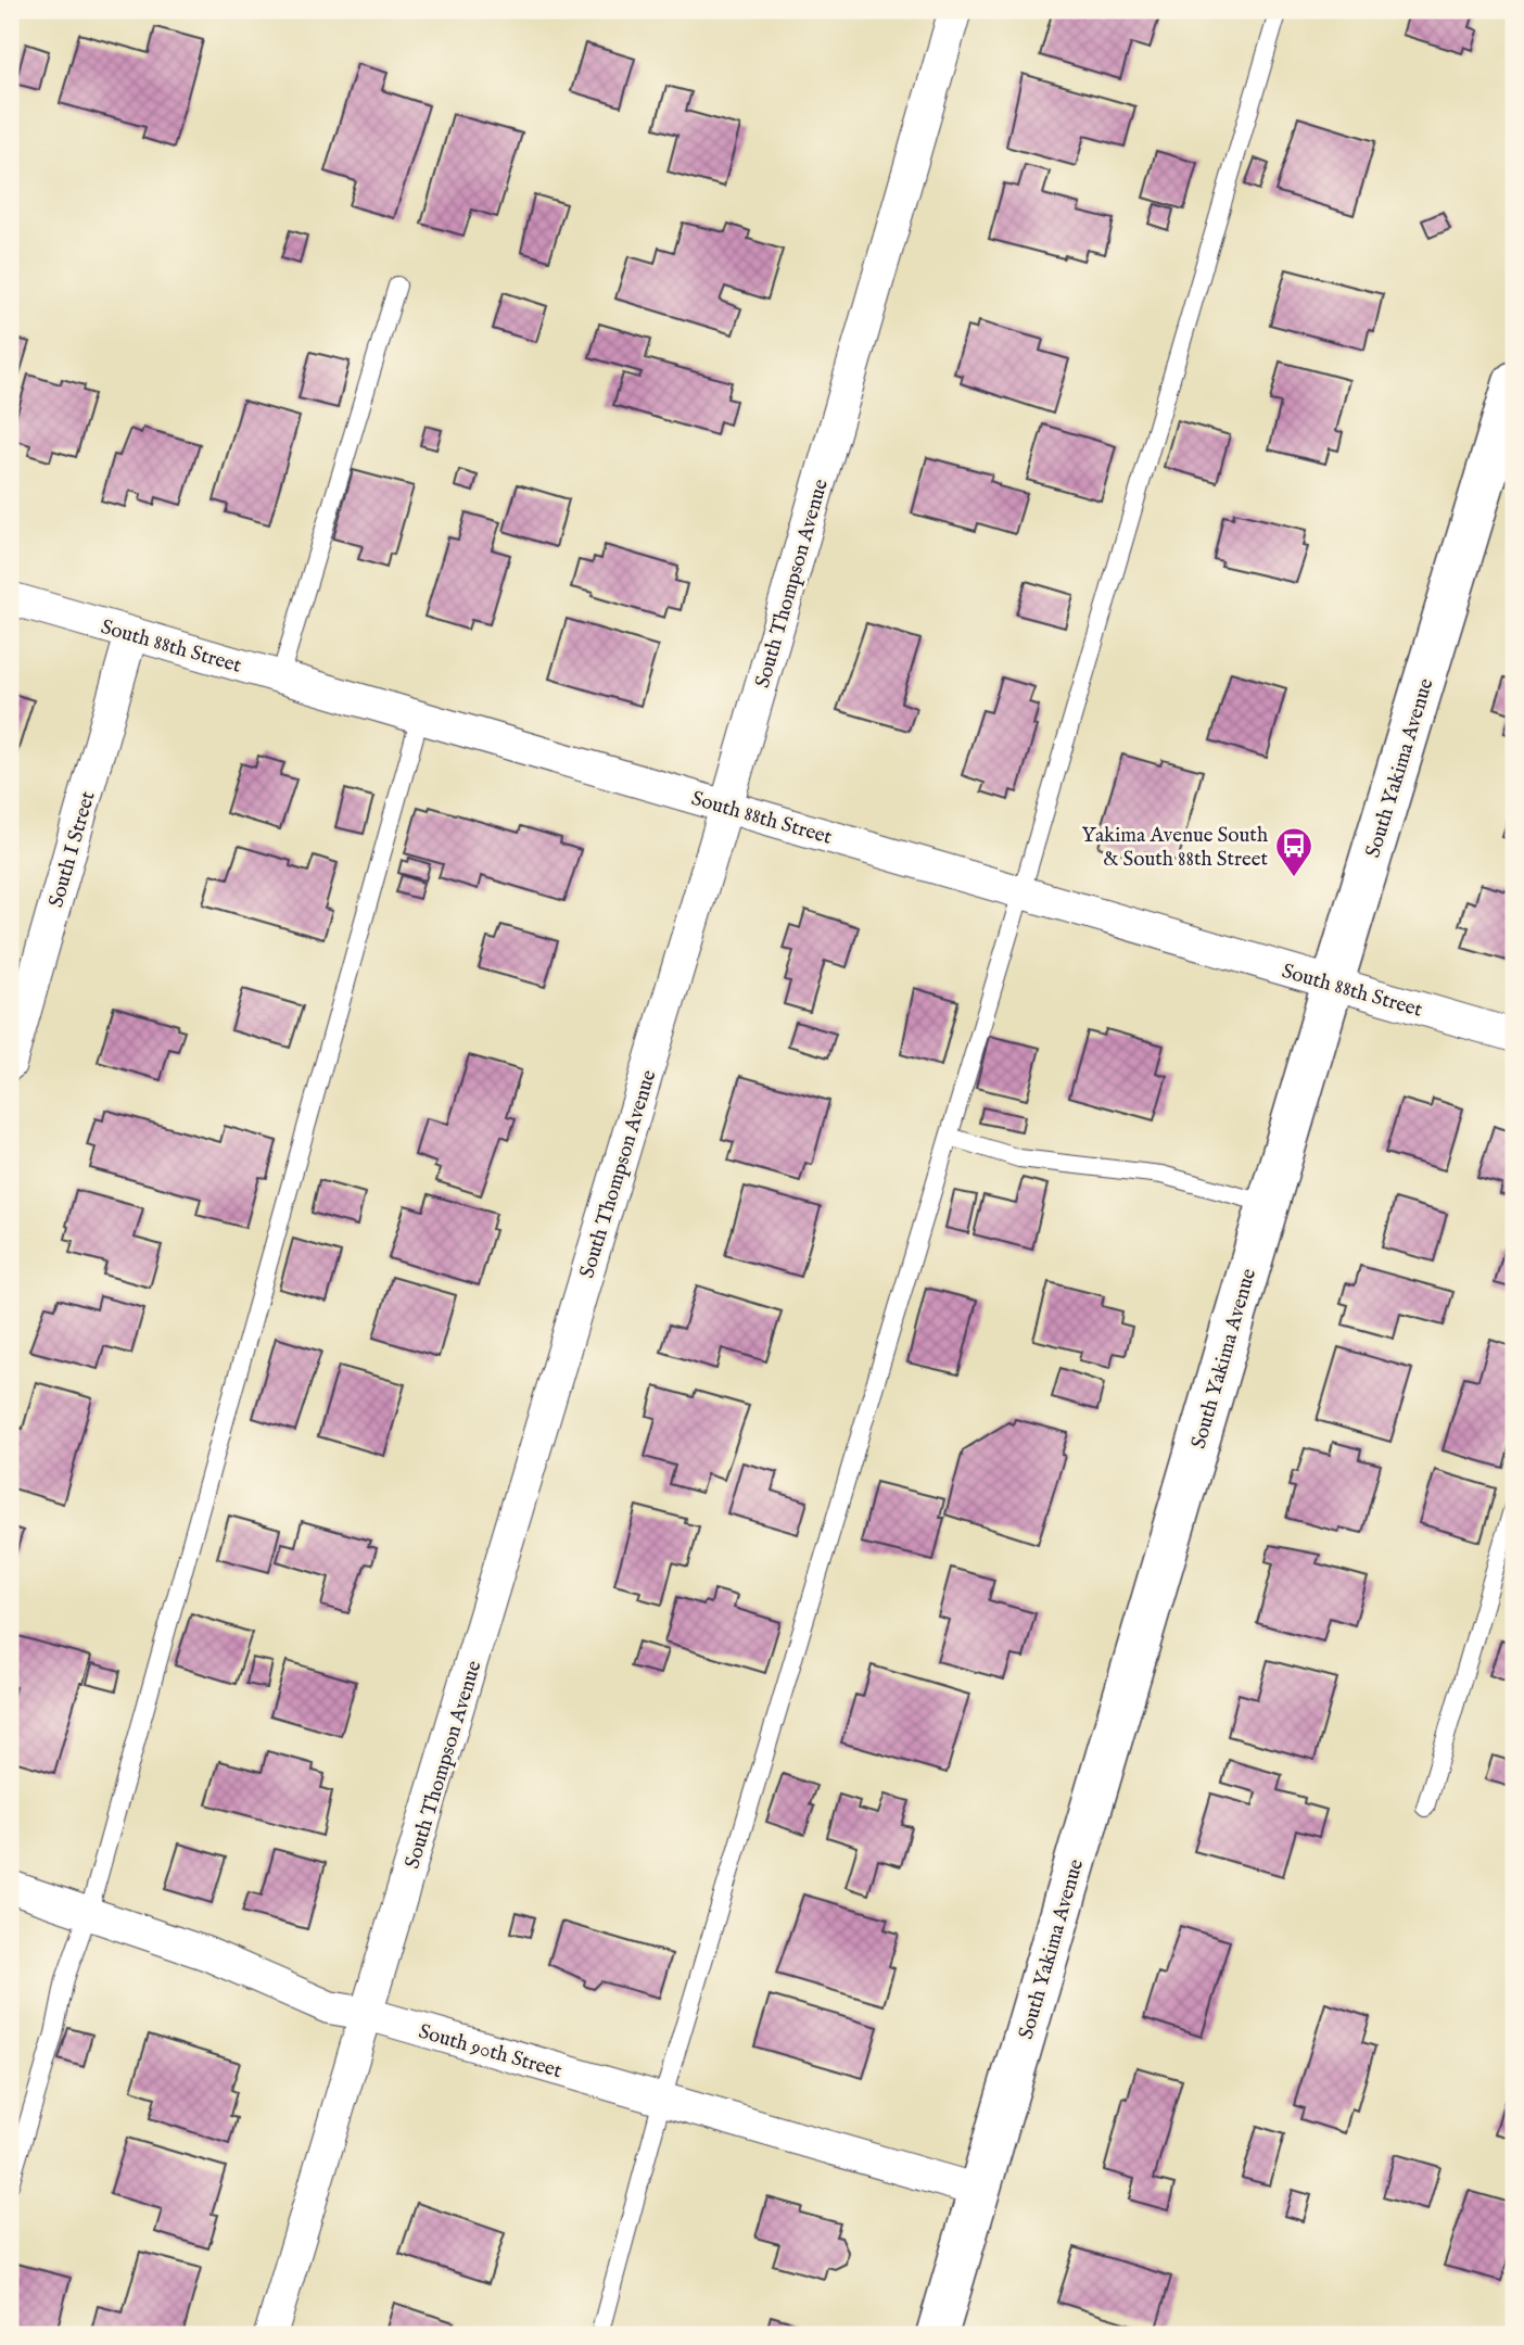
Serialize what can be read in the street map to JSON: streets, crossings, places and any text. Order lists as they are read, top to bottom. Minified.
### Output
{"streets":{"main road":["South Yakima Avenue"],"street":["South Thompson Avenue","South 88th Street","South I Street","South 90th Street"]},"crossings":[["South Thompson Avenue","South 88th Street"],["South Thompson Avenue","South 90th Street"],["South 88th Street","South Yakima Avenue"],["South 88th Street","South I Street"],["South Yakima Avenue","South 90th Street"]],"places":{"bus stop":["Yakima Avenue South & South 88th Street"]}}
